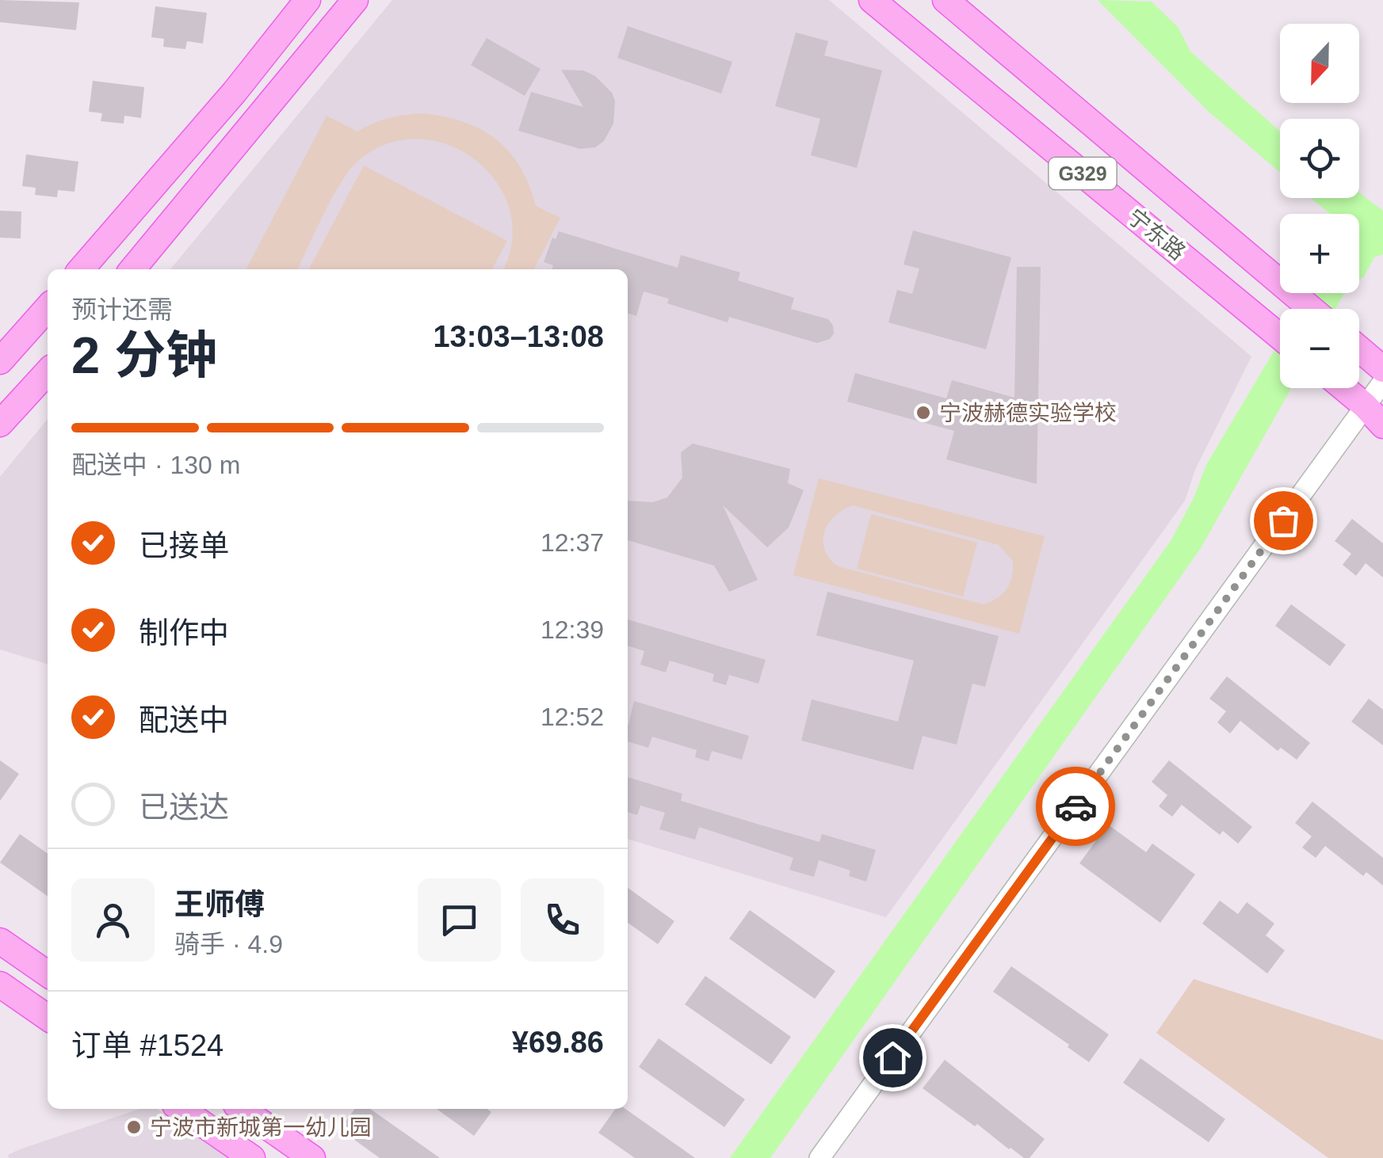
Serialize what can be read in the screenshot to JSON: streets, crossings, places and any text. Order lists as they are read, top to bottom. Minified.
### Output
{"streets":{"main road":["G329","宁东路"]},"places":["宁波赫德实验学校","宁波市新城第一幼儿园"],"north":"bottom","page":{"map_buttons":["+","−"],"heading":["2 分钟","预计还需","13:03–13:08"],"panel":["王师傅","骑手 · 4.9","订单 #1524","¥69.86"],"bar":"配送中 · 130 m","list":[["已接单","12:37"],["制作中","12:39"],["配送中","12:52"],"已送达"]}}
